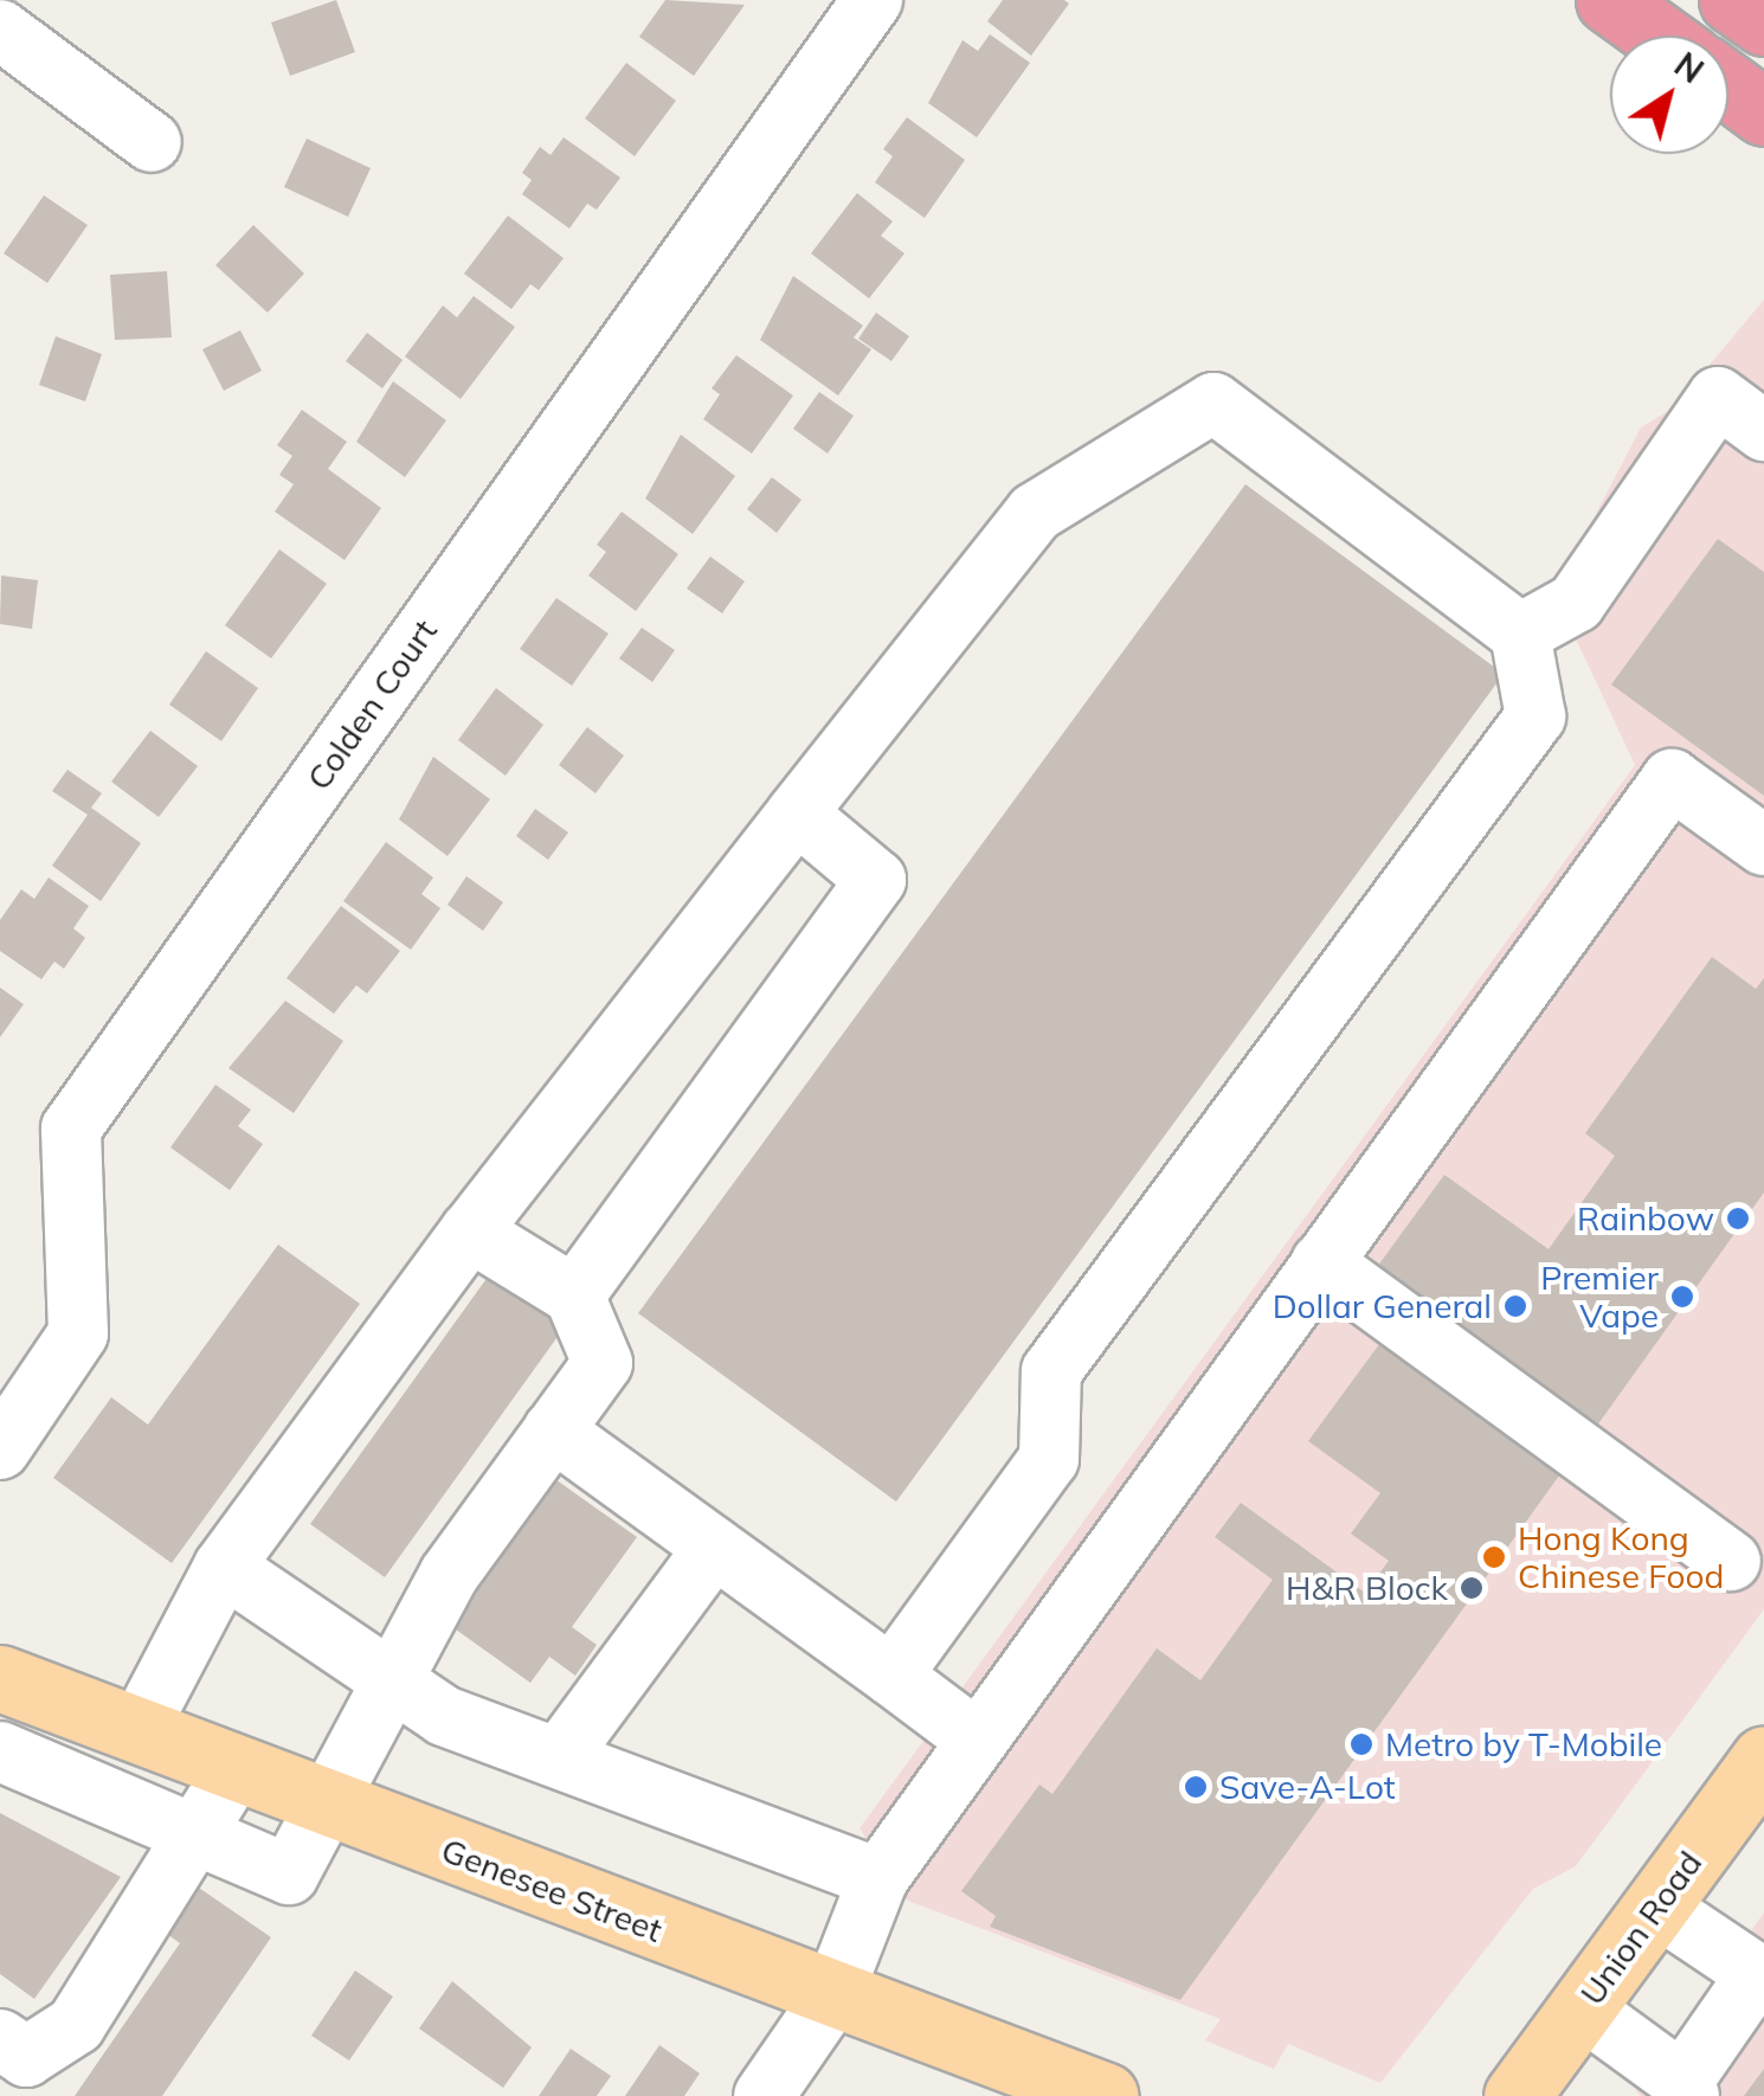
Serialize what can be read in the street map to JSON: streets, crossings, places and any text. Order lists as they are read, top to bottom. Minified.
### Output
{"streets":{"main road":["Genesee Street","Union Road"],"street":["Colden Court"]},"places":["Rainbow","Premier Vape","Dollar General","Hong Kong Chinese Food","H&R Block","Metro by T-Mobile","Save-A-Lot"],"north":"top right"}
